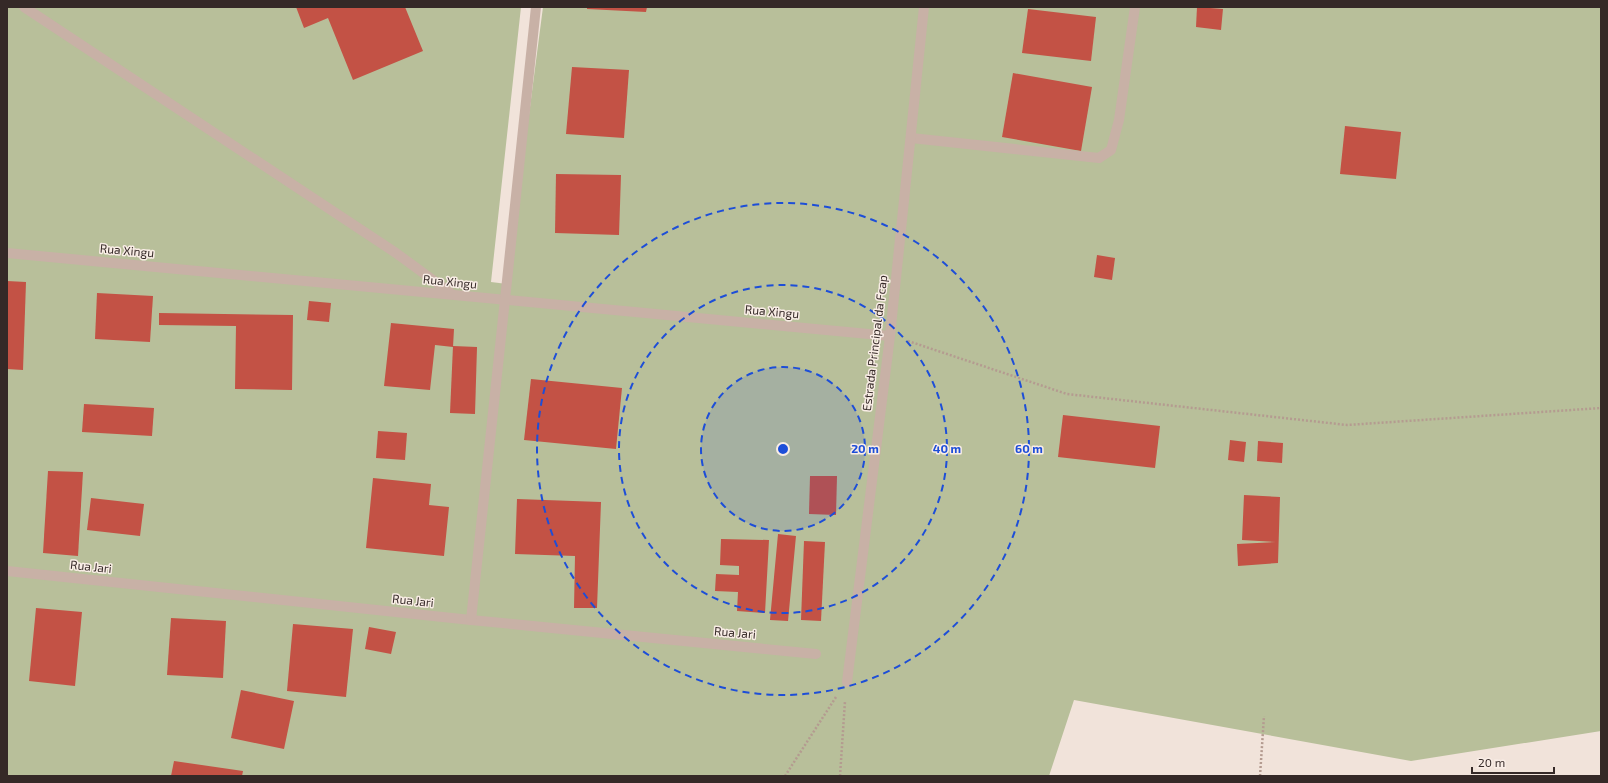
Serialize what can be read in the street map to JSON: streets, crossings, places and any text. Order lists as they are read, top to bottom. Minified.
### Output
{"streets":{"street":["Rua Xingu","Estrada Principal da Fcap","Rua Jari"]},"crossings":[["Rua Xingu","Estrada Principal da Fcap"]],"scale_bar":"20 m","rings":["20 m","40 m","60 m"]}
